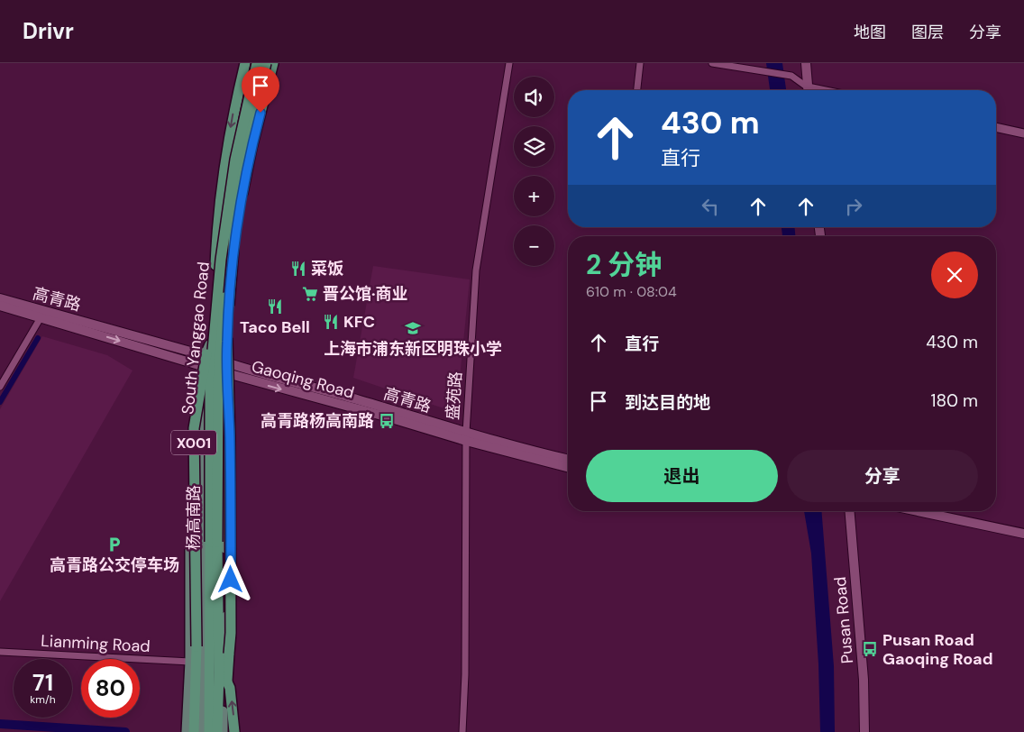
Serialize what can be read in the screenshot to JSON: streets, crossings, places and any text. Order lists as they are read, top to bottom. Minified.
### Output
{"streets":{"highway":["X001","杨高南路"],"main road":["高青路","South Yanggao Road","Gaoqing Road","Pusan Road"],"street":["盛苑路","Lianming Road"]},"crossings":[["高青路","South Yanggao Road"],["高青路","Gaoqing Road"],["高青路","盛苑路"],["高青路","杨高南路"],["South Yanggao Road","Gaoqing Road"],["South Yanggao Road","X001"],["South Yanggao Road","杨高南路"],["Gaoqing Road","盛苑路"],["Gaoqing Road","X001"],["Gaoqing Road","杨高南路"],["X001","杨高南路"],["X001","Lianming Road"],["杨高南路","Lianming Road"]],"one_way":["Gaoqing Road"],"places":{"restaurant":["菜饭","Taco Bell","KFC"],"supermarket":["晋公馆·商业"],"school or university":["上海市浦东新区明珠小学"],"bus stop":["高青路杨高南路","Pusan Road Gaoqing Road"],"parking":["高青路公交停车场"]},"page":{"header":"Drivr","nav":["地图","图层","分享"],"map_buttons":["+","−"],"turn":["430 m","直行"],"heading":["2 分钟","610 m · 08:04"],"list":[{"name":"直行","value":"430 m"},{"name":"到达目的地","value":"180 m"}],"buttons":["退出","分享"],"speed":"71 km/h","limit":"80"}}
